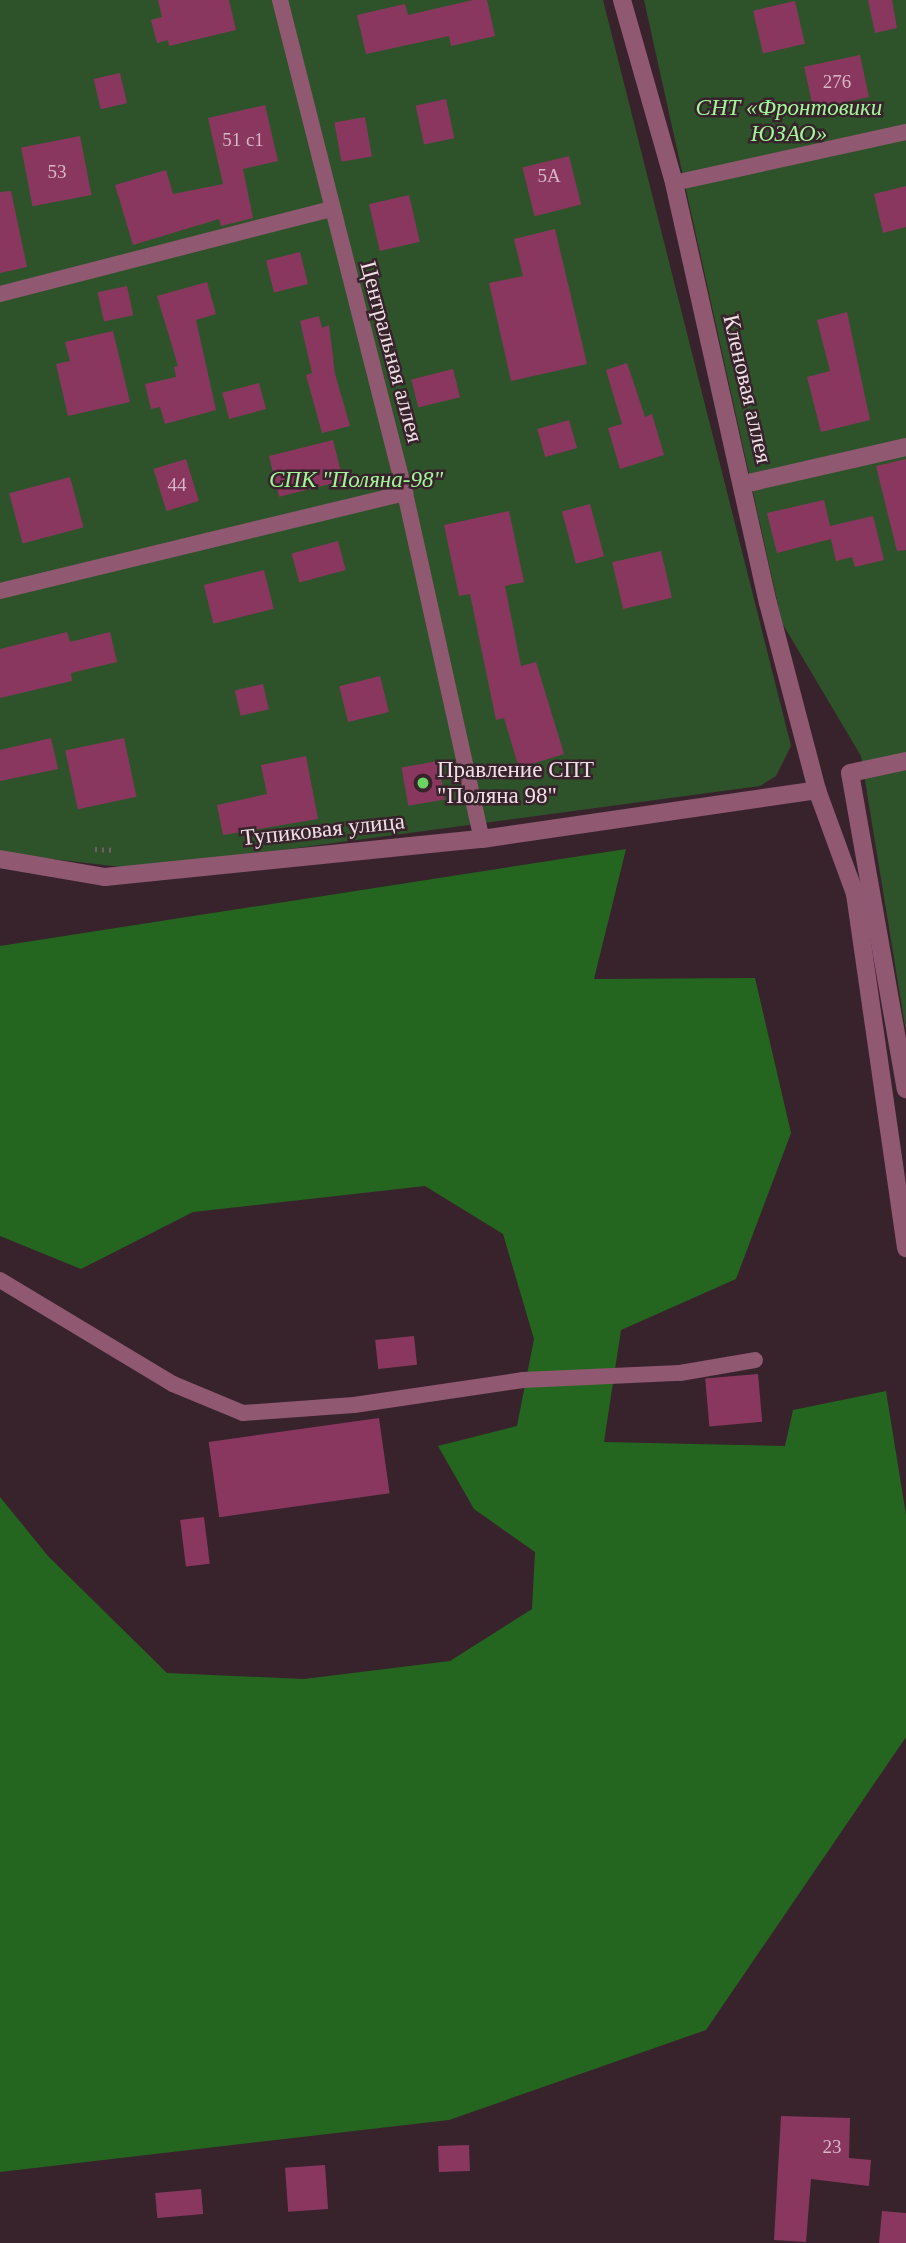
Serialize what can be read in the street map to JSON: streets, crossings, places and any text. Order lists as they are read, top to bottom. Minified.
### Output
{"streets":{"street":["Кленовая аллея","Тупиковая улица"],"lane":["Центральная аллея"]},"crossings":[["Центральная аллея","Тупиковая улица"],["Кленовая аллея","Тупиковая улица"]],"parks":["СНТ «Фронтовики ЮЗАО»","СПК \"Поляна-98\""],"places":["Правление СПТ \"Поляна 98\""],"house_numbers":["276","51 с1","53","5А","44","23"]}
